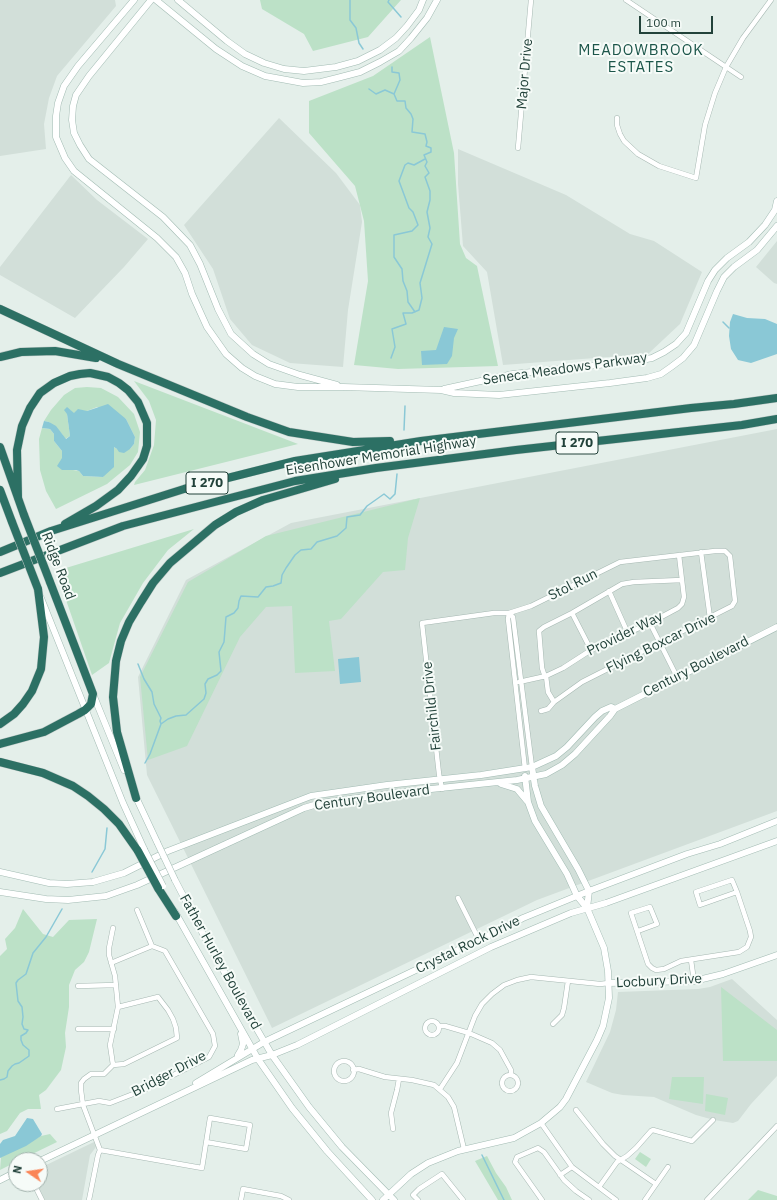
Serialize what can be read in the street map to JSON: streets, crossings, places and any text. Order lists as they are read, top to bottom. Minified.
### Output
{"streets":{"highway":["I 270","Eisenhower Memorial Highway","Ridge Road"],"street":["Major Drive","Seneca Meadows Parkway","Stol Run","Provider Way","Flying Boxcar Drive","Century Boulevard","Fairchild Drive","Crystal Rock Drive","Father Hurley Boulevard","Locbury Drive","Bridger Drive"]},"crossings":[["Ridge Road","Father Hurley Boulevard"],["Stol Run","Provider Way"],["Stol Run","Flying Boxcar Drive"],["Stol Run","Fairchild Drive"],["Century Boulevard","Fairchild Drive"],["Crystal Rock Drive","Father Hurley Boulevard"]],"districts":["MEADOWBROOK ESTATES"],"scale_bar":"100 m","north":"left"}
